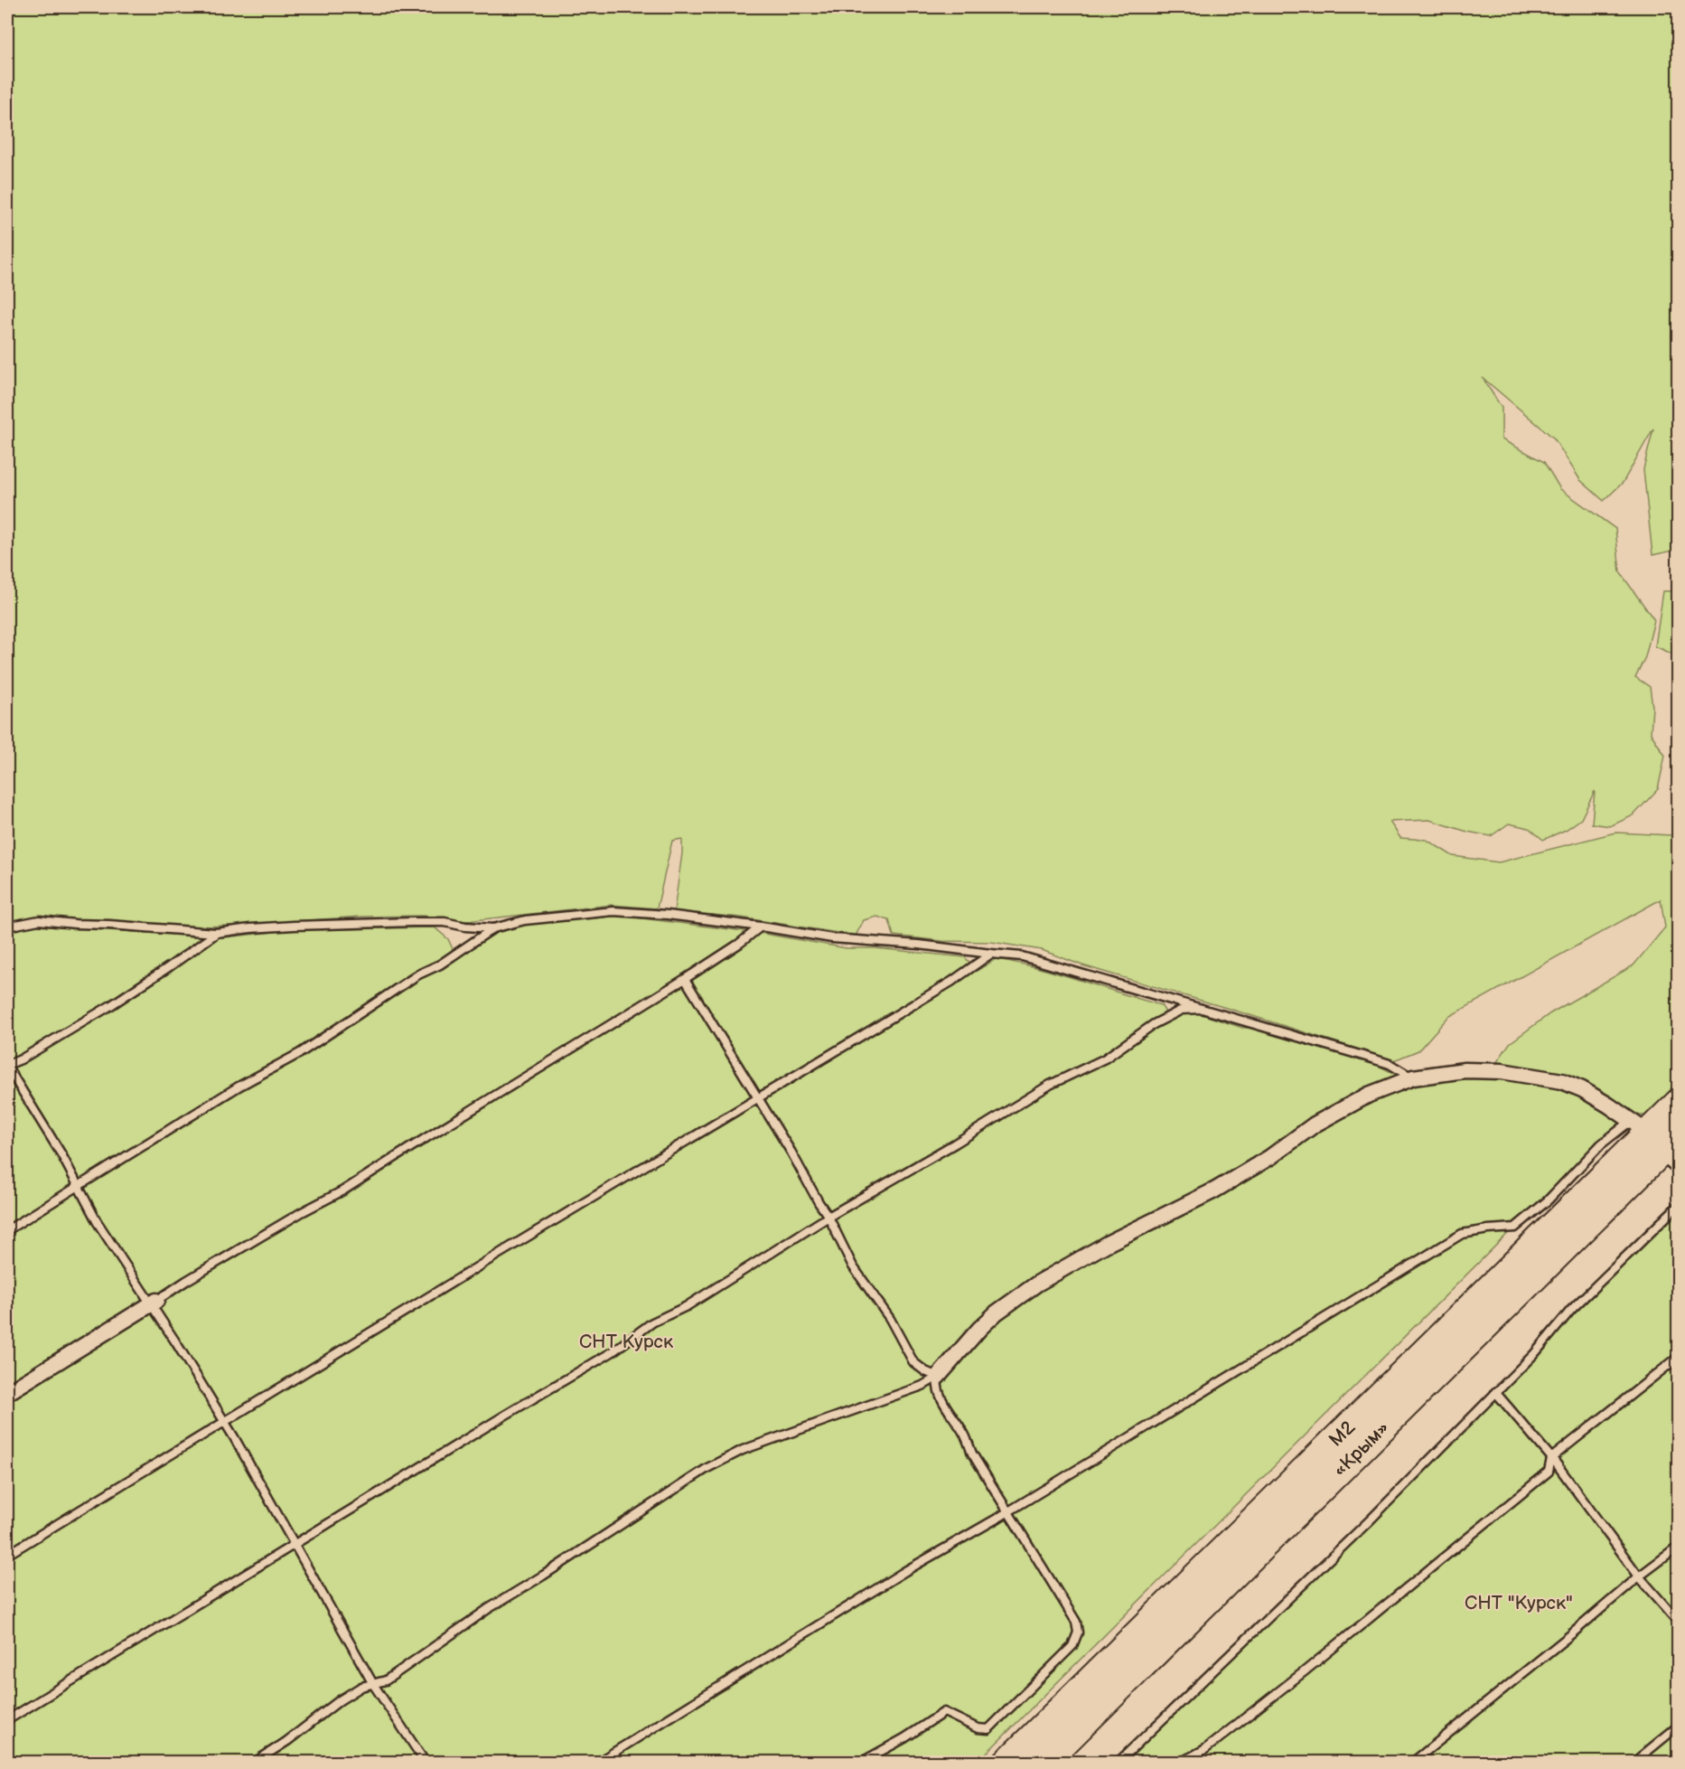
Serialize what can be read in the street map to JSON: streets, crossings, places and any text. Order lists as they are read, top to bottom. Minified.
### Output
{"streets":{"highway":["М2","«Крым»"]},"crossings":[["М2","«Крым»"]],"parks":["СНТ Курск","СНТ \"Курск\""]}
